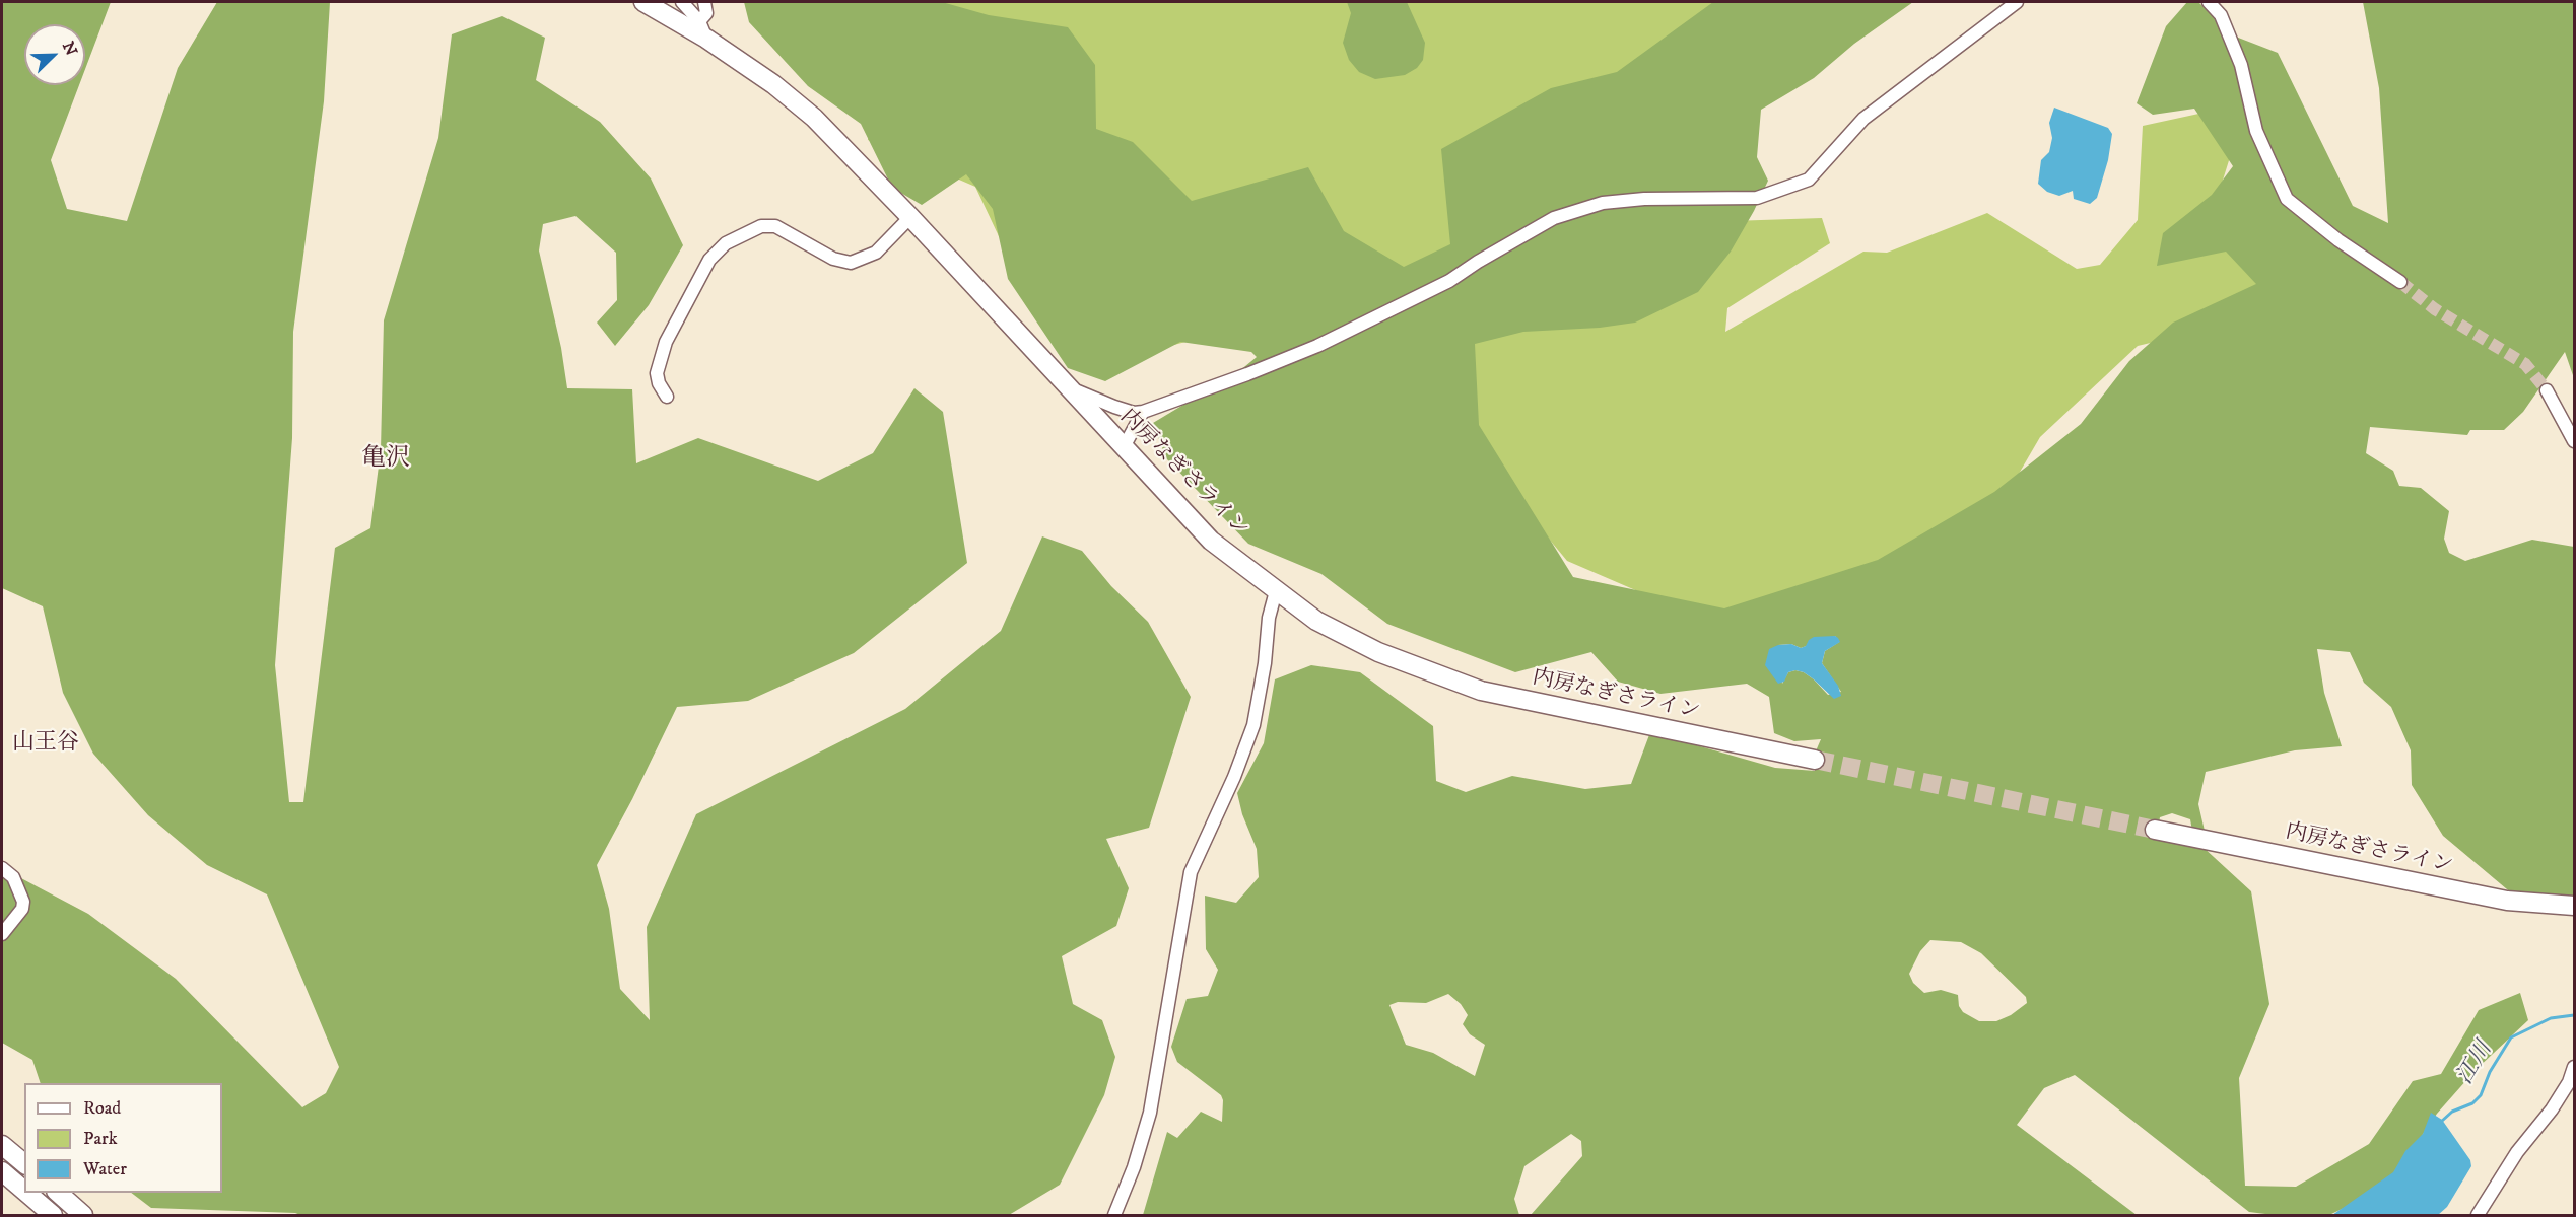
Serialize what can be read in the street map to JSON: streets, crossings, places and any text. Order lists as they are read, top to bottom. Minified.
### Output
{"streets":{"highway":["内房なぎさライン"]},"districts":["亀沢","山王谷"],"water":["江川"],"legend":["Road","Park","Water"],"north":"top right"}
